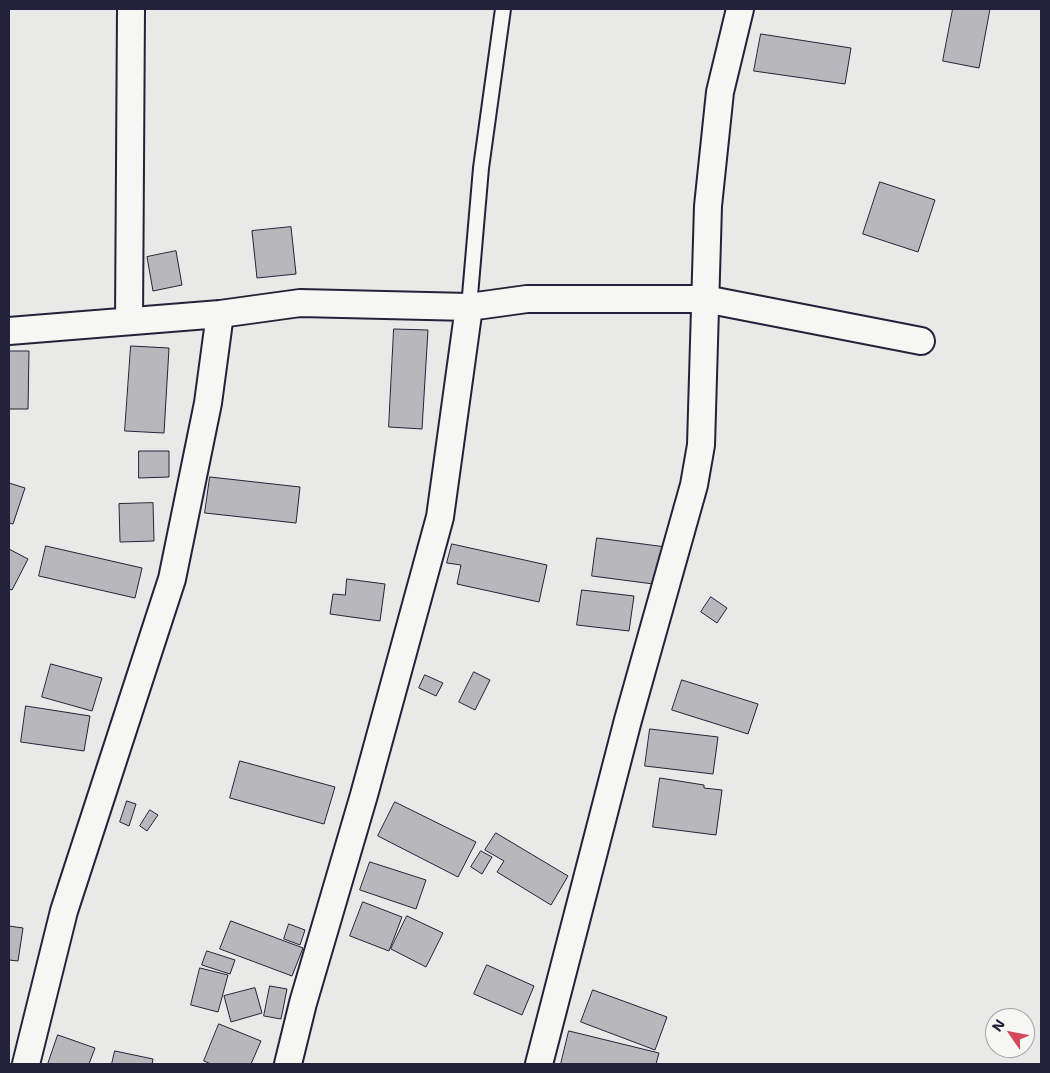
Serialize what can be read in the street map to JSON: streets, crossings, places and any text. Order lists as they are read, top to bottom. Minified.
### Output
{"north":"top left"}
